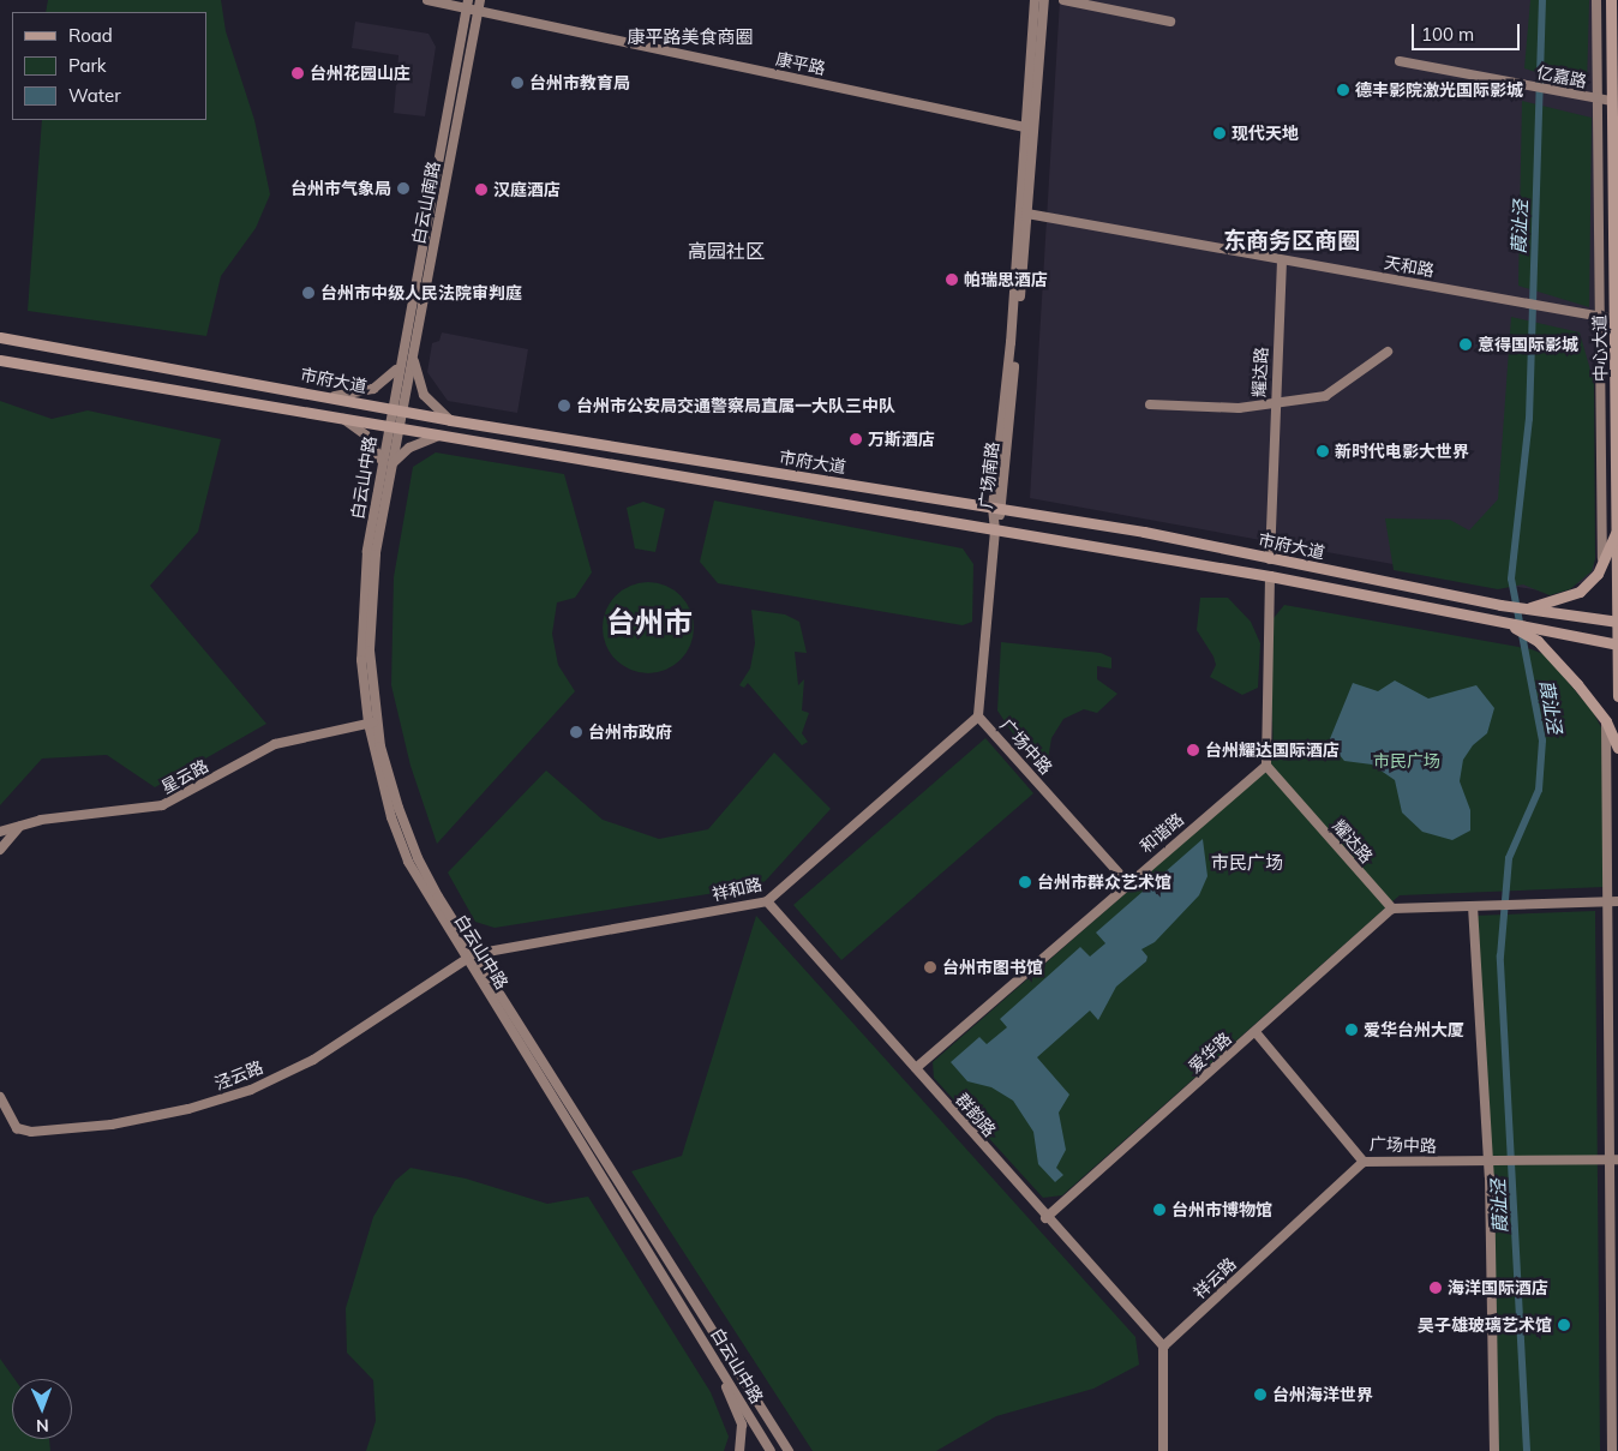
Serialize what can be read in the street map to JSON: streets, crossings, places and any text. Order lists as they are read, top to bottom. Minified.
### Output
{"streets":{"main road":["中心大道","市府大道"],"street":["康平路","亿嘉路","白云山南路","天和路","耀达路","广场南路","白云山中路","广场中路","星云路","和谐路","祥和路","爱华路","泾云路","群韵路","祥云路"]},"crossings":[["康平路","白云山南路"],["康平路","广场南路"],["亿嘉路","中心大道"],["白云山南路","市府大道"],["白云山南路","白云山中路"],["天和路","中心大道"],["天和路","耀达路"],["天和路","广场南路"],["中心大道","市府大道"],["耀达路","市府大道"],["耀达路","和谐路"],["耀达路","爱华路"],["市府大道","广场南路"],["市府大道","白云山中路"],["市府大道","广场中路"],["广场南路","广场中路"],["白云山中路","星云路"],["白云山中路","祥和路"],["白云山中路","泾云路"],["广场中路","和谐路"],["广场中路","祥和路"],["广场中路","爱华路"],["广场中路","祥云路"],["和谐路","群韵路"],["祥和路","泾云路"],["祥和路","群韵路"],["爱华路","群韵路"],["群韵路","祥云路"]],"districts":["康平路美食商圈","东商务区商圈","高园社区","台州市","市民广场"],"water":["葭沚泾"],"parks":["市民广场"],"places":["台州花园山庄","台州市教育局","德丰影院激光国际影城","现代天地","台州市气象局","汉庭酒店","帕瑞思酒店","台州市中级人民法院审判庭","意得国际影城","台州市公安局交通警察局直属一大队三中队","万斯酒店","新时代电影大世界","台州市政府","台州耀达国际酒店","台州市群众艺术馆","台州市图书馆","爱华台州大厦","台州市博物馆","海洋国际酒店","吴子雄玻璃艺术馆","台州海洋世界"],"legend":["Road","Park","Water"],"scale_bar":"100 m","north":"bottom"}
